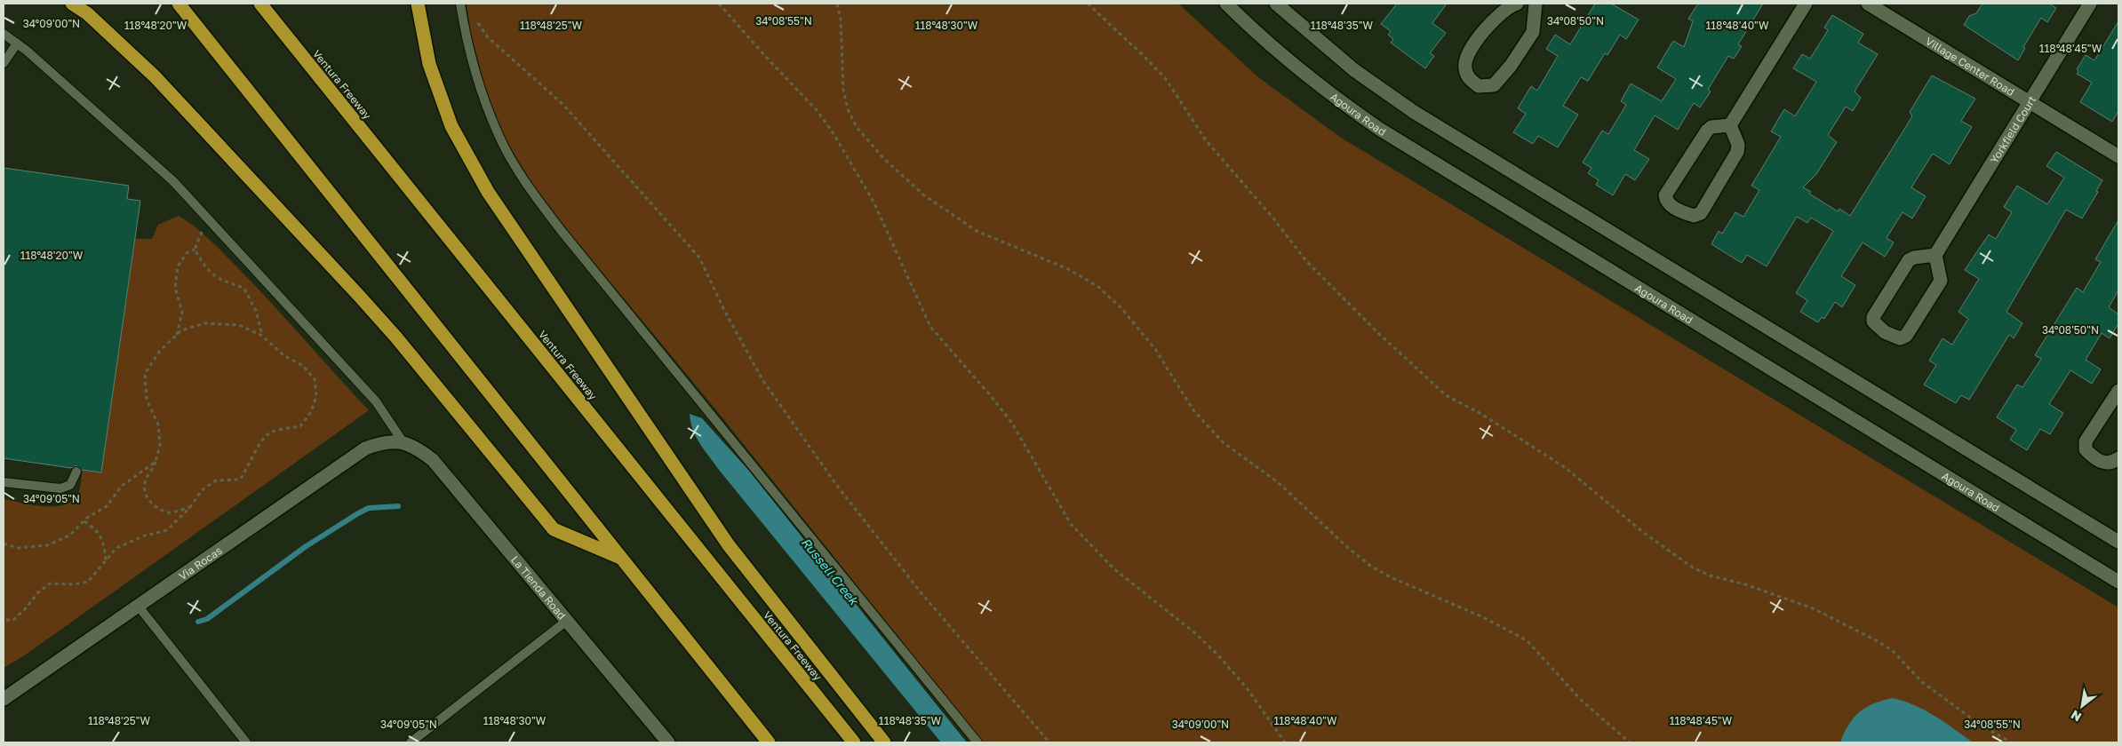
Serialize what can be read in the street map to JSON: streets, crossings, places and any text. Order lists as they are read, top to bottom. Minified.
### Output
{"streets":{"highway":["Ventura Freeway"],"street":["Village Center Road","Agoura Road","Yorkfield Court","Via Rocas","La Tienda Road"]},"crossings":[["Village Center Road","Yorkfield Court"],["Via Rocas","La Tienda Road"]],"water":["Russell Creek"],"north":"bottom left","coordinates":["34°08'55\"N","34°08'50\"N","34°09'00\"N","118°48'25\"W","118°48'20\"W","118°48'30\"W","118°48'35\"W","118°48'40\"W","118°48'45\"W","34°09'05\"N"]}
